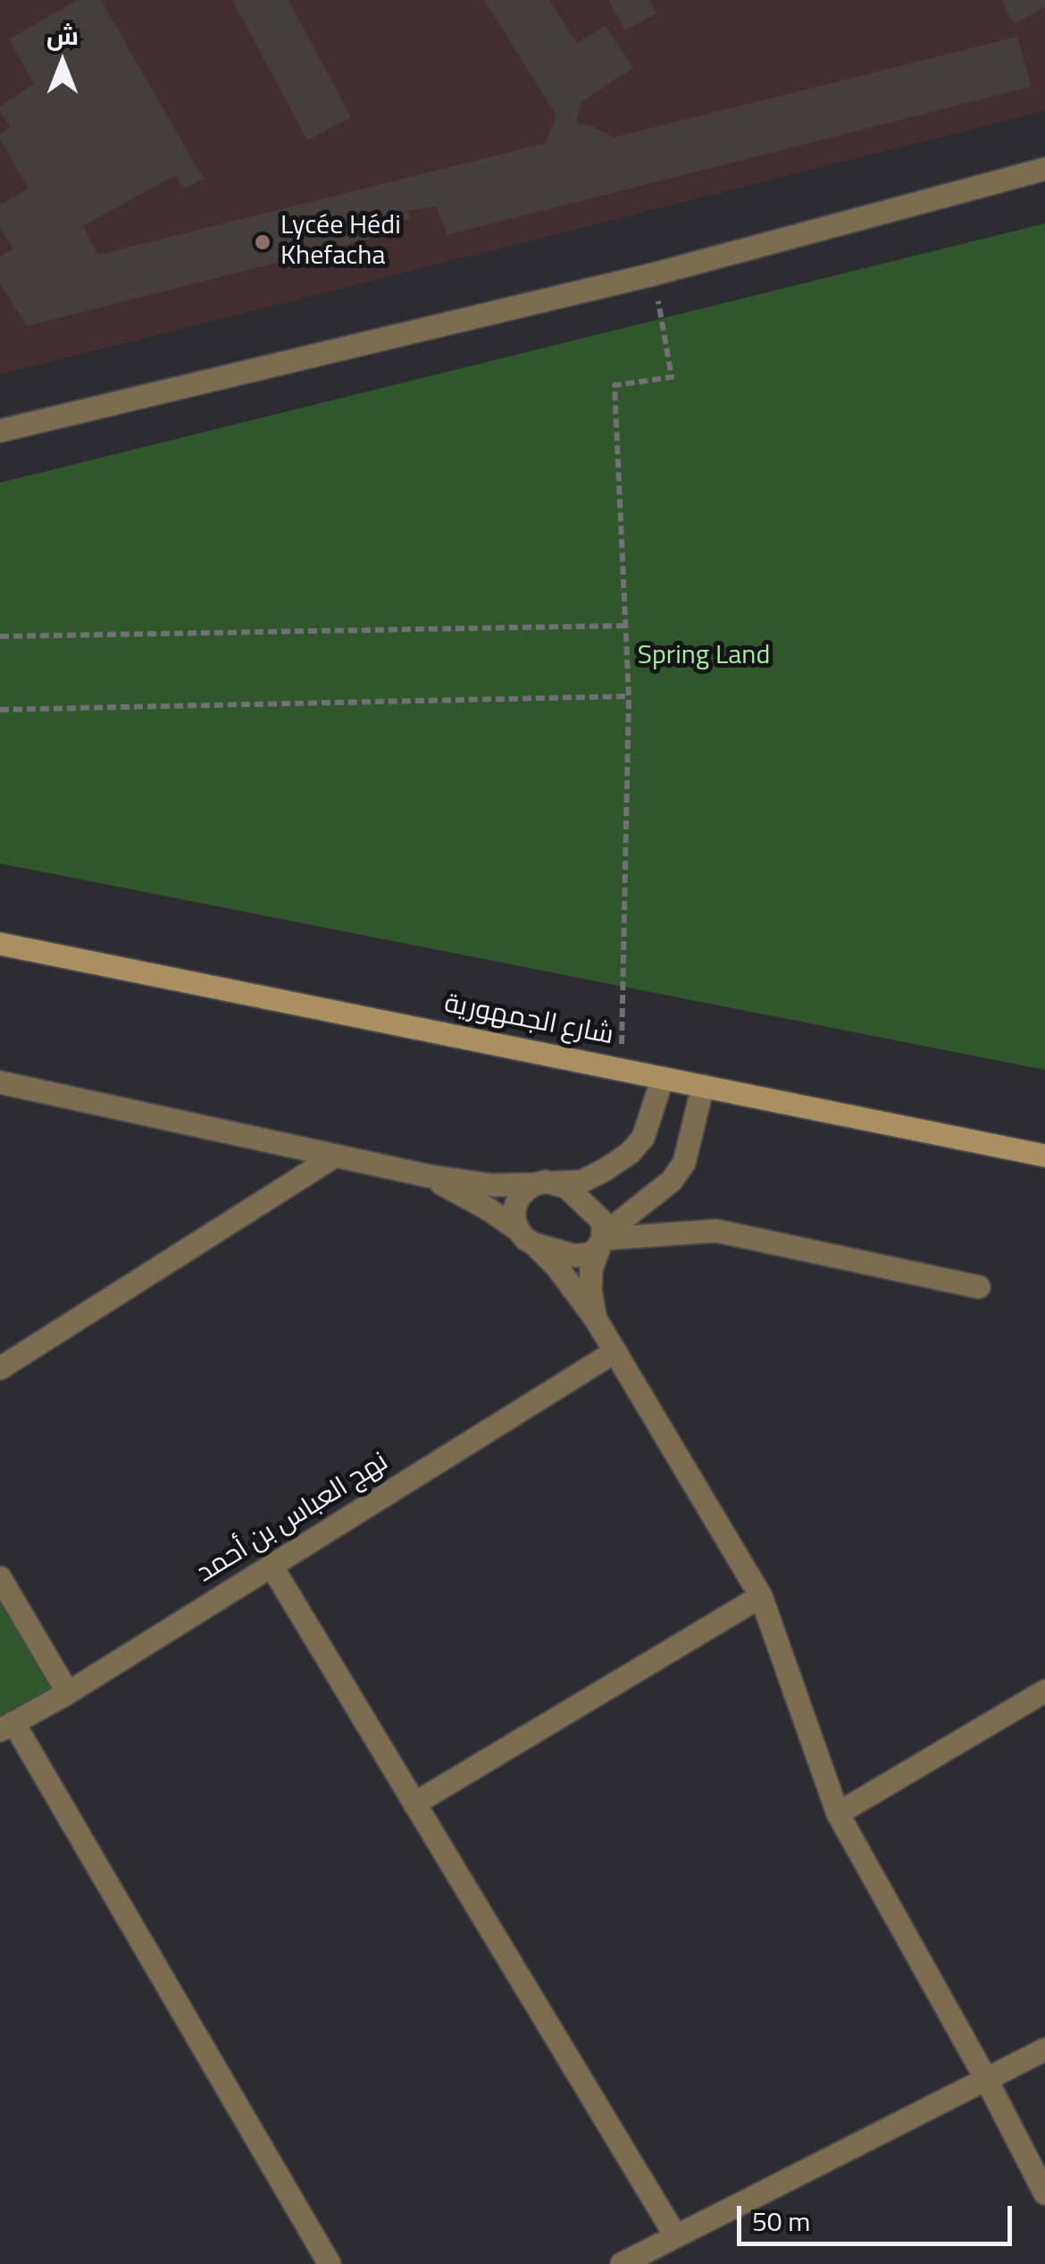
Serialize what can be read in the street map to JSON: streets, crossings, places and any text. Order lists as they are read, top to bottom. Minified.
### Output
{"streets":{"street":["شارع الجمهورية","نهج العباس بن أحمد"]},"parks":["Spring Land"],"places":["Lycée Hédi Khefacha"],"scale_bar":"50 m","north":"top"}
